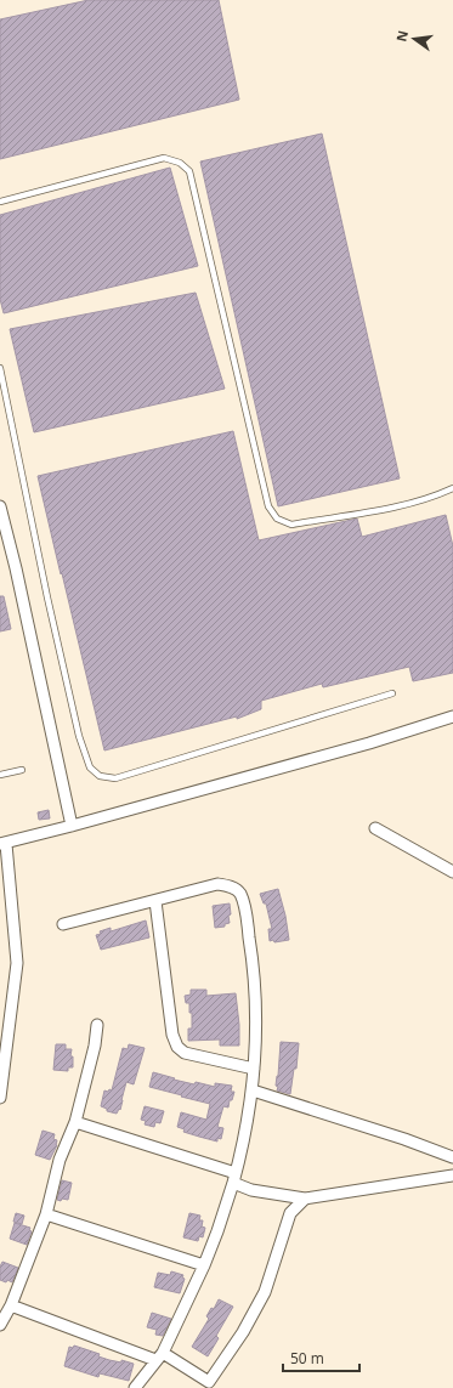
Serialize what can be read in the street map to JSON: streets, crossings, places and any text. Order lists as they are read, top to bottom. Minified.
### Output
{"scale_bar":"50 m","north":"left"}
